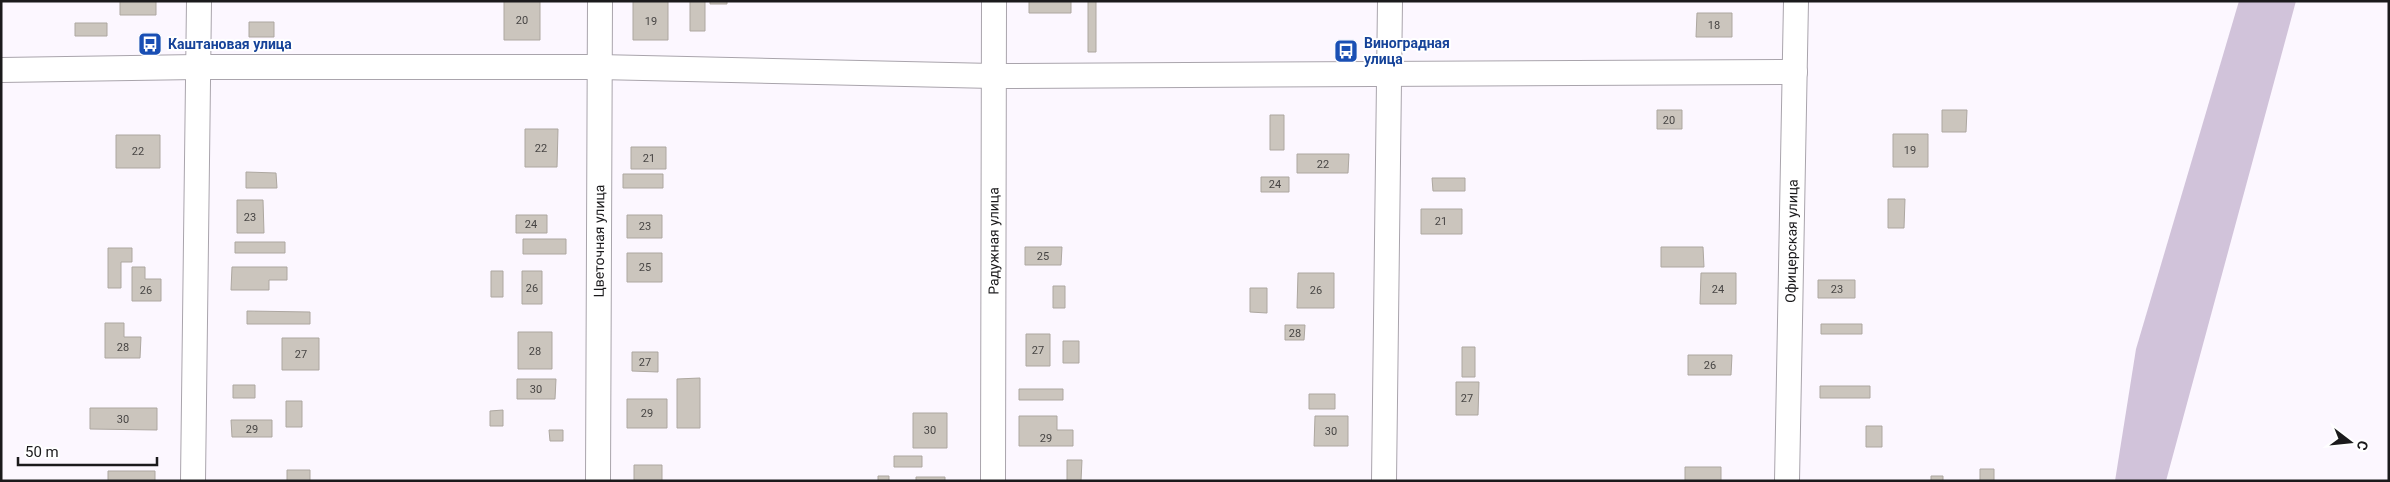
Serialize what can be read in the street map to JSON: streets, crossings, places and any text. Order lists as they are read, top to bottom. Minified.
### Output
{"streets":{"street":["Цветочная улица","Радужная улица","Офицерская улица"]},"places":{"bus stop":["Каштановая улица","Виноградная улица"]},"house_numbers":["20","19","18","20","22","19","22","21","22","24","23","21","24","23","25","25","26","24","23","26","26","28","28","27","28","27","27","26","30","27","29","30","29","30","30","29"],"scale_bar":"50 m","north":"right"}
